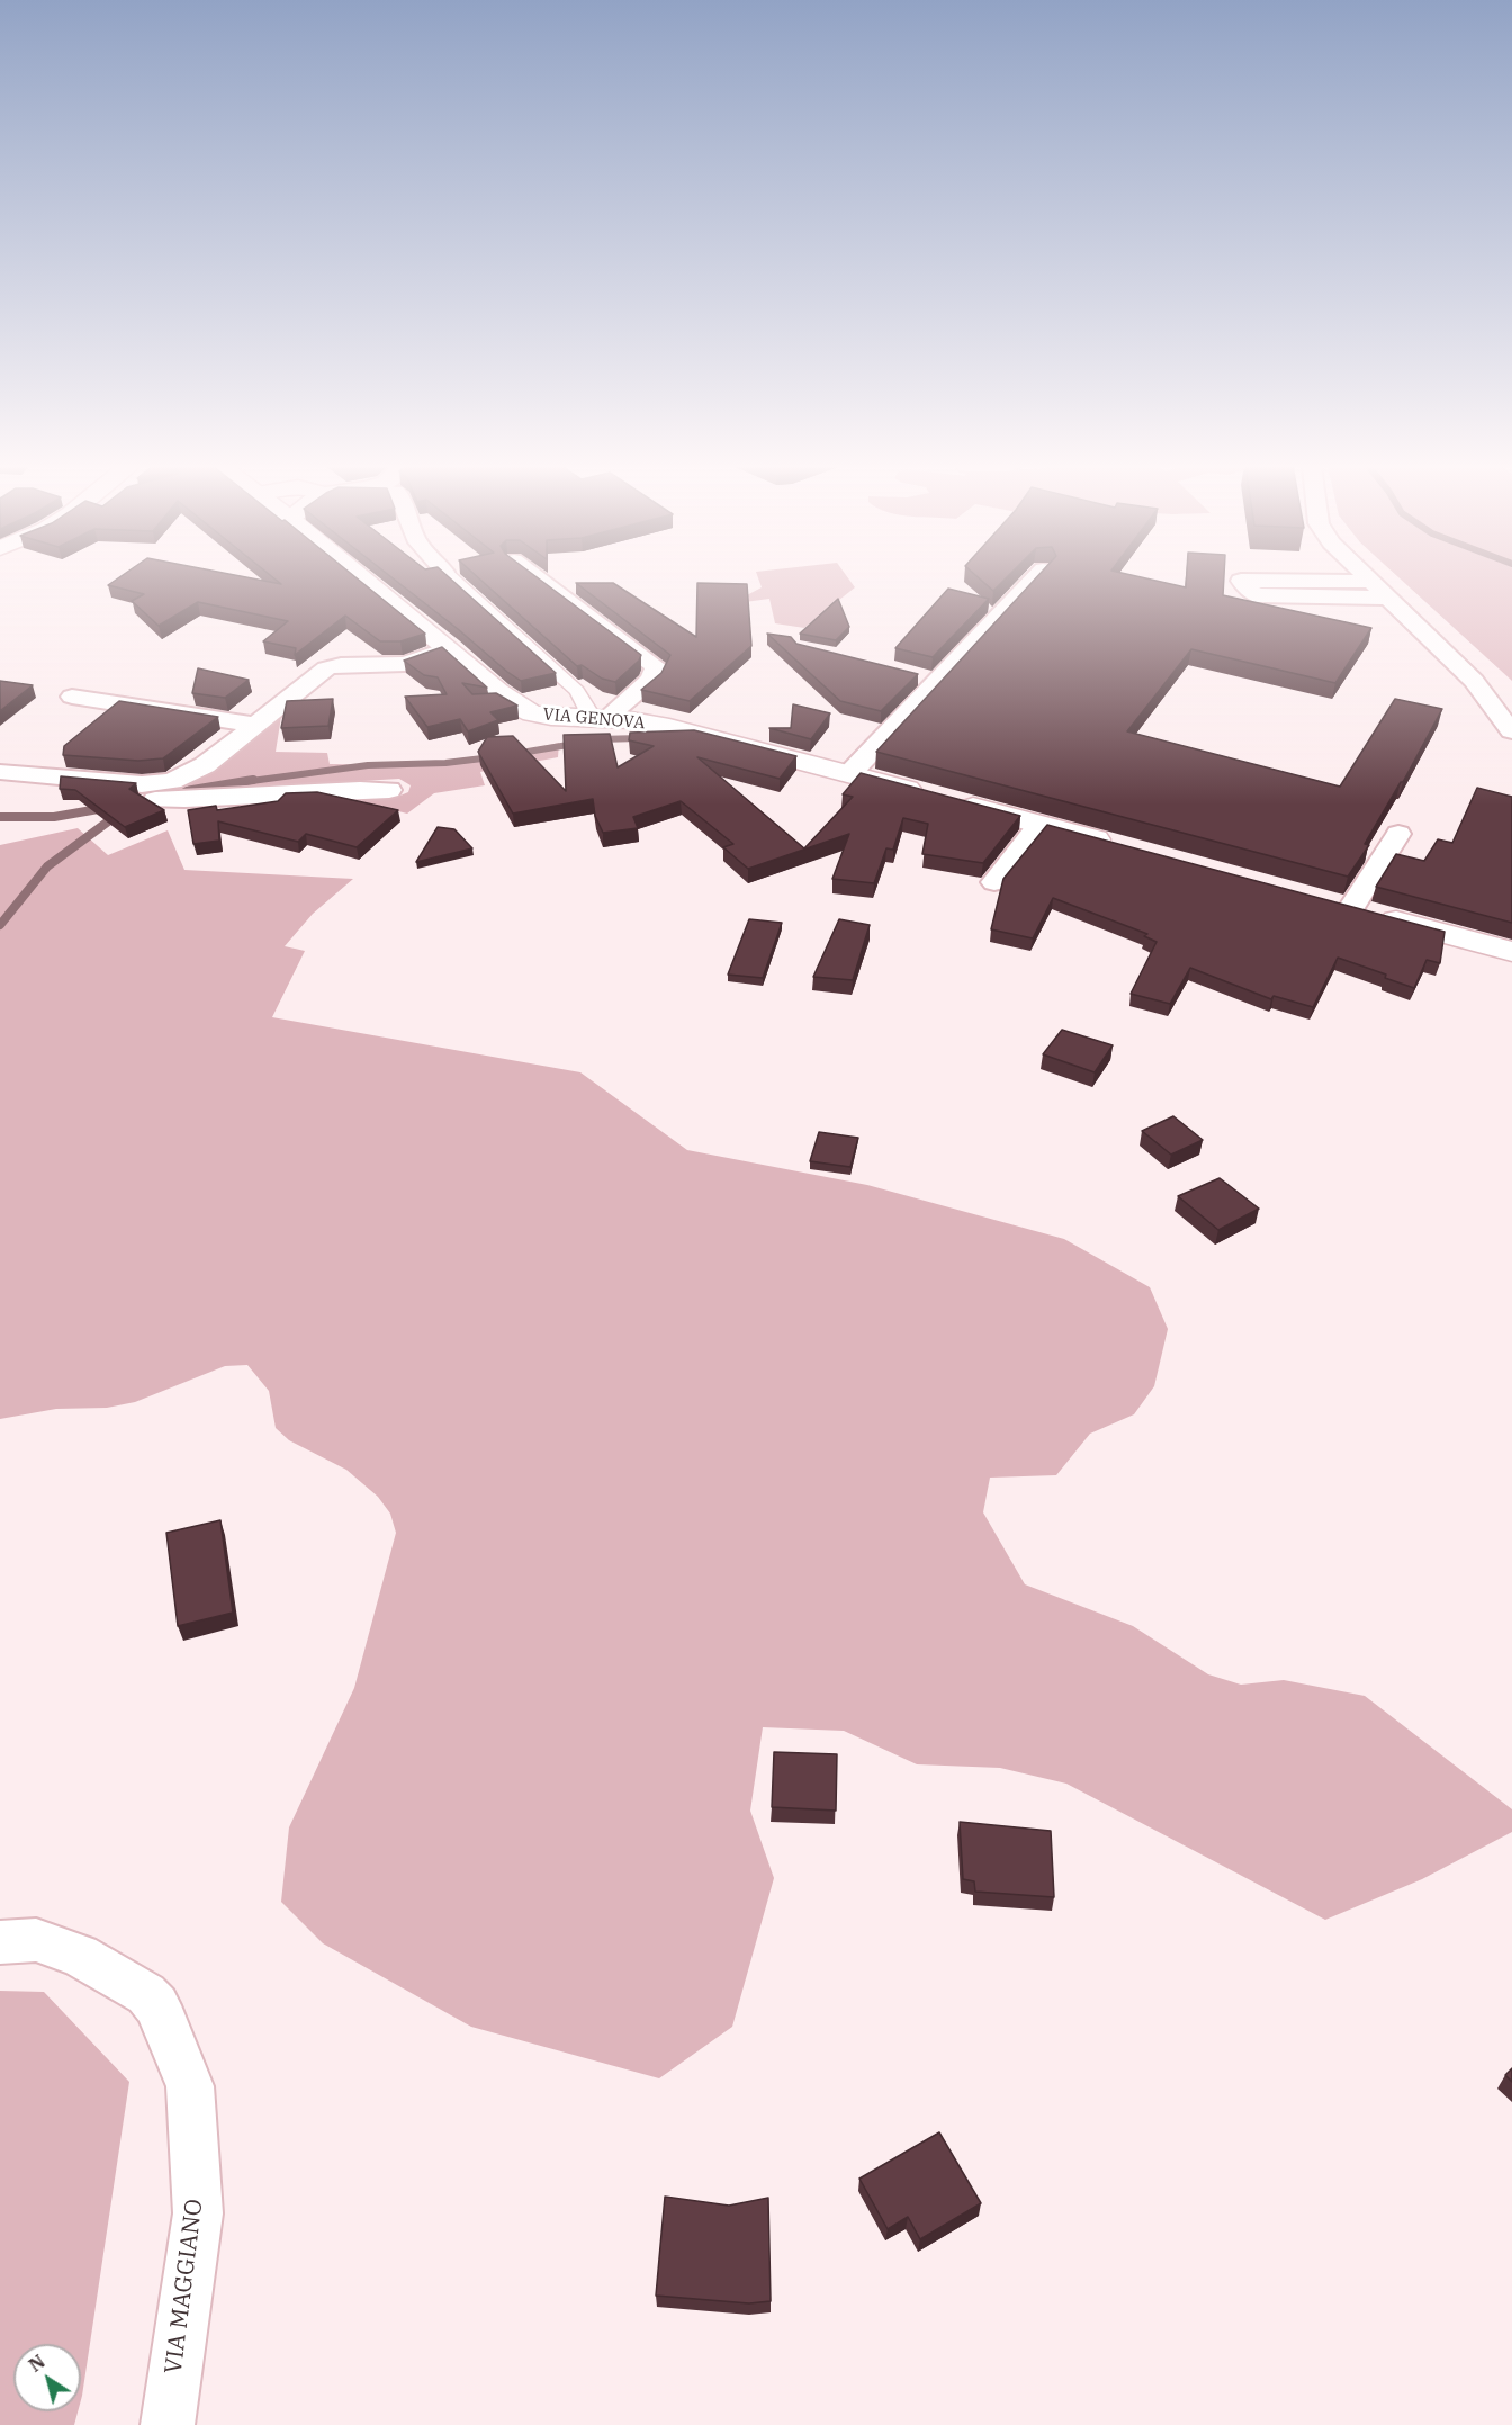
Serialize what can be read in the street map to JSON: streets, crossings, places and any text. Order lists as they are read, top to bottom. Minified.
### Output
{"streets":{"main road":["VIA GENOVA"],"street":["VIA MAGGIANO"]},"north":"top left"}
